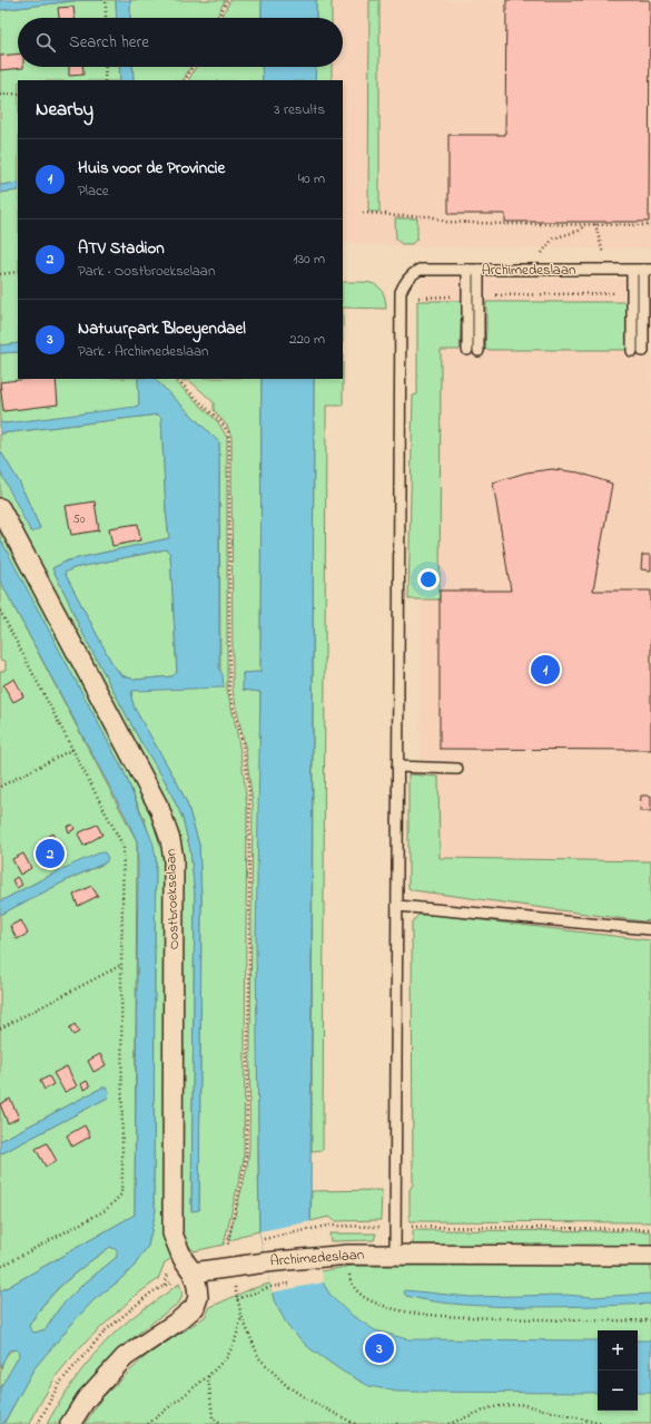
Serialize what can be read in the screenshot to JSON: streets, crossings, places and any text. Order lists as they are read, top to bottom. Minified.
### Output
{"streets":{"street":["Archimedeslaan","Oostbroekselaan"]},"crossings":[["Archimedeslaan","Oostbroekselaan"]],"house_numbers":["50"],"page":{"search":"Search here","heading":["Nearby","3 results"],"list":[{"mark":"1","name":"Huis voor de Provincie","note":"Place","value":"40 m"},{"mark":"2","name":"ATV Stadion","note":"Park · Oostbroekselaan","value":"130 m"},{"mark":"3","name":"Natuurpark Bloeyendael","note":"Park · Archimedeslaan","value":"220 m"}],"pins":["1","2","3"],"map_buttons":["+","−"]}}
